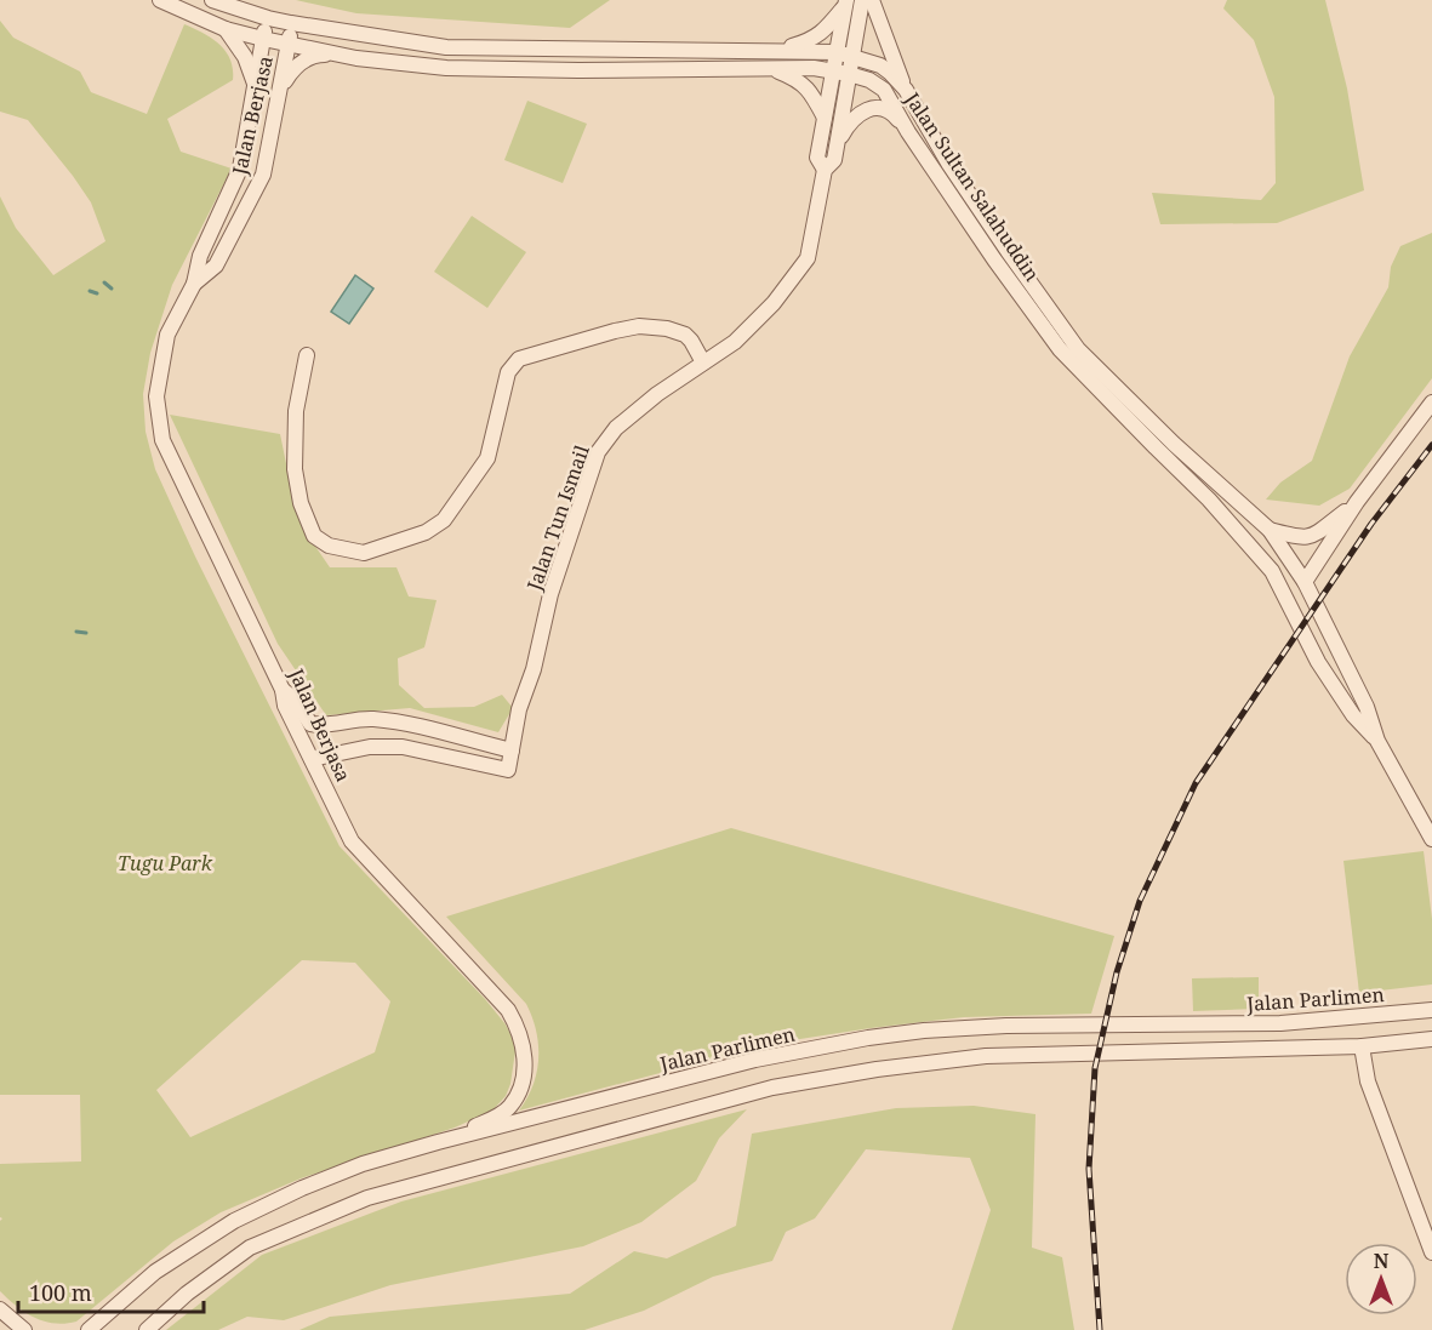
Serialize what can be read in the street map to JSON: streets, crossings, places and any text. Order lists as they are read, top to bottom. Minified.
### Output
{"streets":{"street":["Jalan Berjasa","Jalan Sultan Salahuddin","Jalan Tun Ismail","Jalan Parlimen"]},"crossings":[["Jalan Berjasa","Jalan Sultan Salahuddin"],["Jalan Berjasa","Jalan Tun Ismail"],["Jalan Berjasa","Jalan Parlimen"],["Jalan Sultan Salahuddin","Jalan Tun Ismail"]],"parks":["Tugu Park"],"scale_bar":"100 m","north":"top"}
